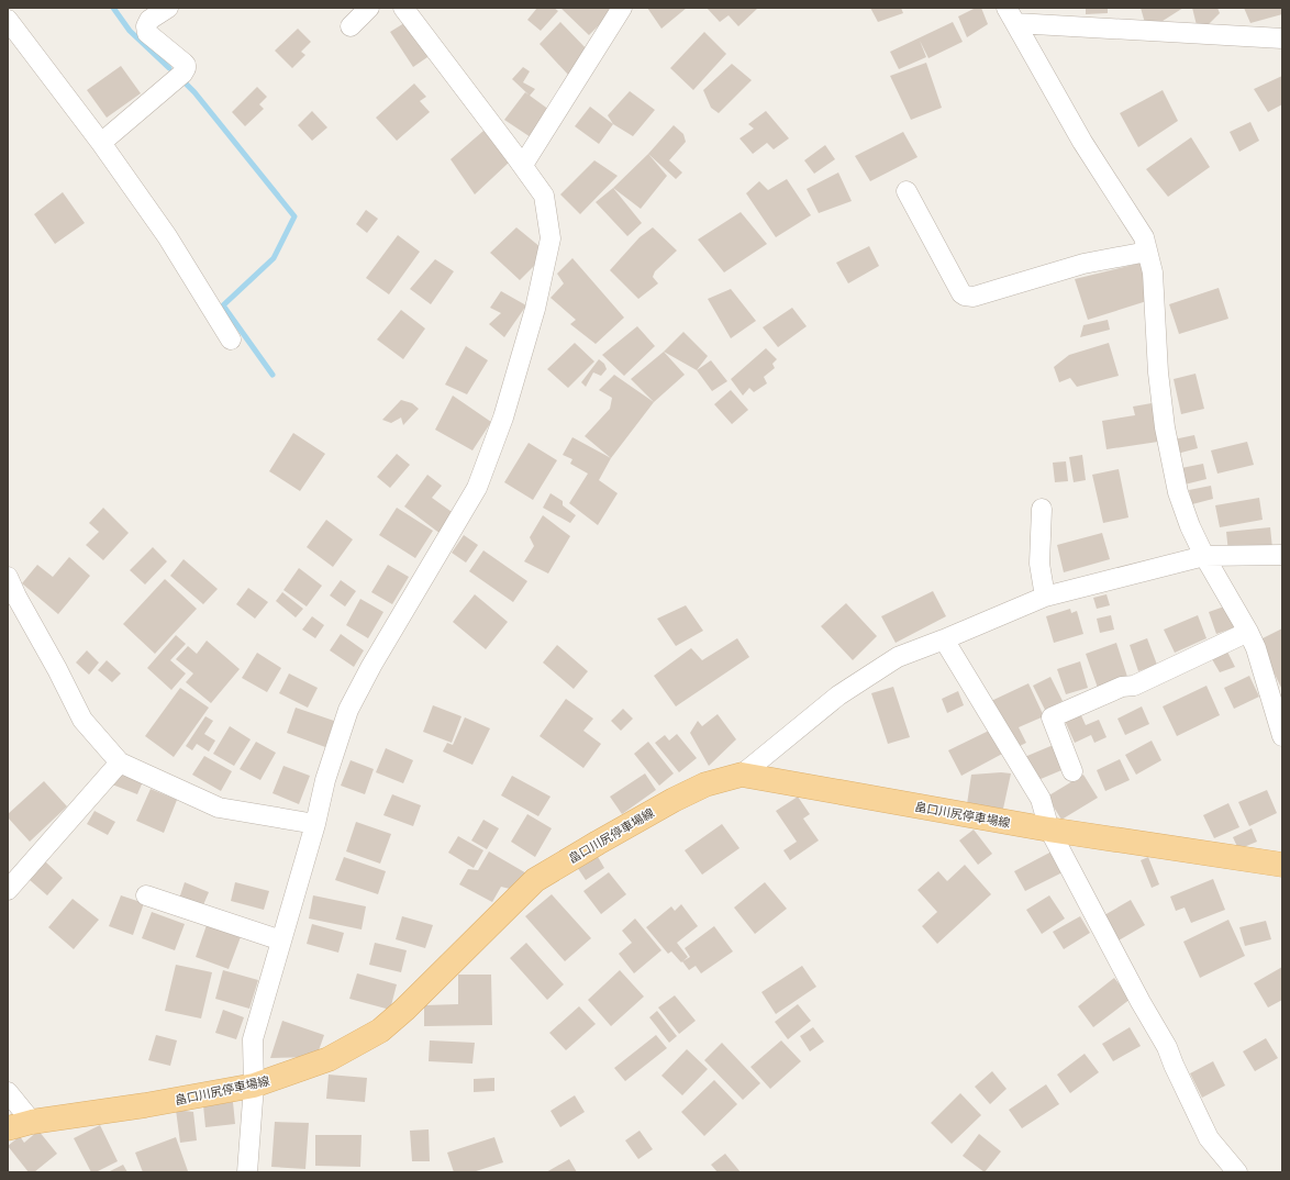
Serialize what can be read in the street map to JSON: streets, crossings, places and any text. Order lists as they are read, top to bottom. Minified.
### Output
{"streets":{"main road":["畠口川尻停車場線"]}}
